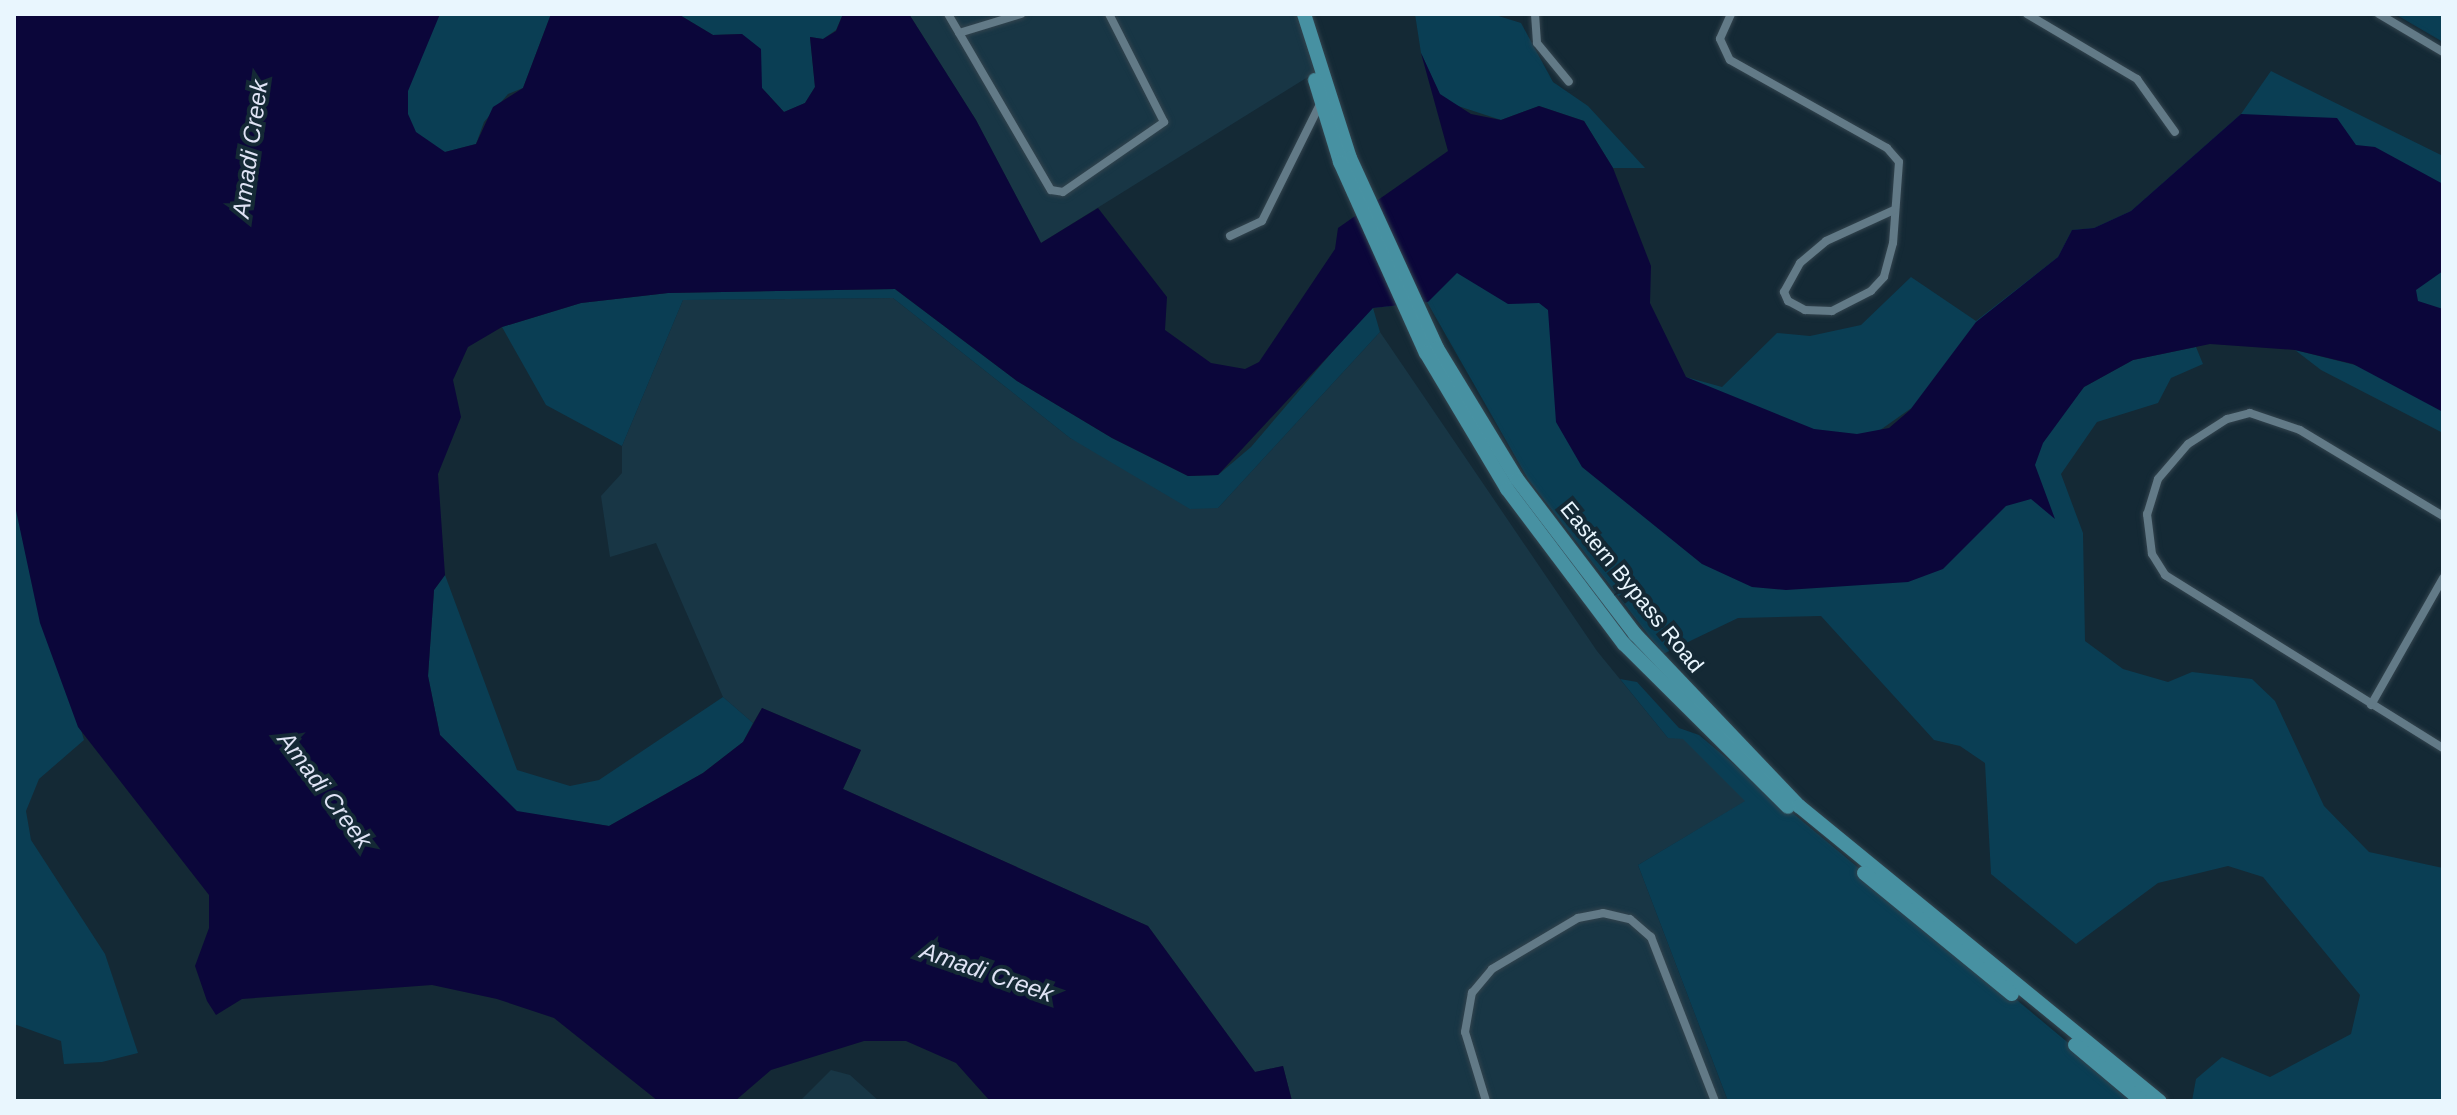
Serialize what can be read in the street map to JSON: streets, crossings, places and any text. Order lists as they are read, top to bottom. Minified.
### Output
{"streets":{"main road":["Eastern Bypass Road"]},"water":["Amadi Creek"]}
